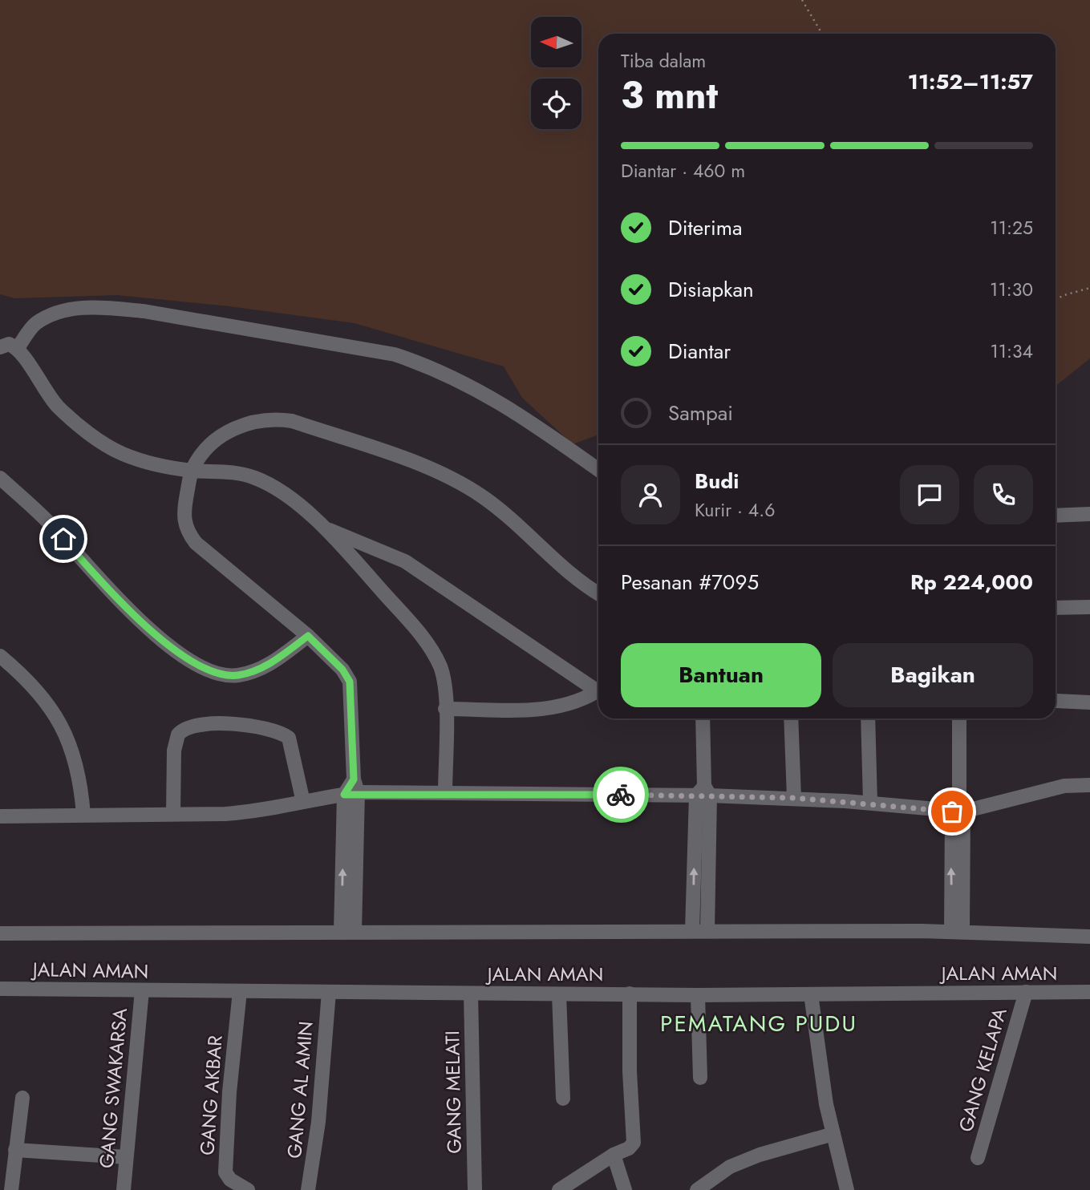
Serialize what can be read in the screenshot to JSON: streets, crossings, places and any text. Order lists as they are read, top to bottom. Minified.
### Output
{"streets":{"street":["JALAN AMAN","GANG KELAPA","GANG SWAKARSA","GANG AL AMIN","GANG MELATI","GANG AKBAR"]},"crossings":[["JALAN AMAN","GANG KELAPA"],["JALAN AMAN","GANG SWAKARSA"],["JALAN AMAN","GANG AL AMIN"],["JALAN AMAN","GANG MELATI"],["JALAN AMAN","GANG AKBAR"]],"districts":["PEMATANG PUDU"],"north":"left","page":{"heading":["3 mnt","Tiba dalam","11:52–11:57"],"panel":["Budi","Kurir · 4.6","Pesanan #7095","Rp 224,000"],"bar":"Diantar · 460 m","list":[["Diterima","11:25"],["Disiapkan","11:30"],["Diantar","11:34"],"Sampai"],"buttons":["Bantuan","Bagikan"]}}
